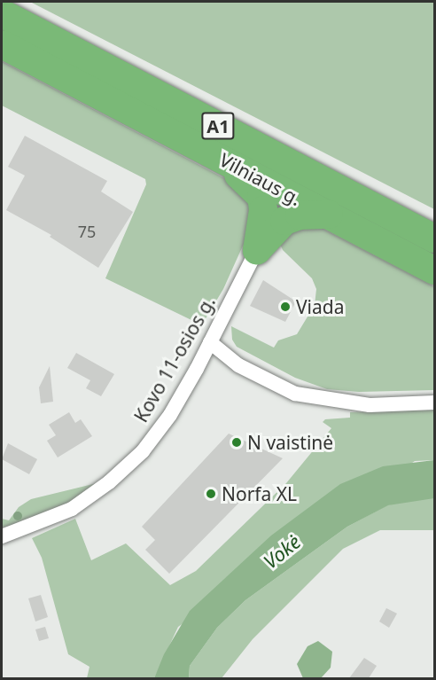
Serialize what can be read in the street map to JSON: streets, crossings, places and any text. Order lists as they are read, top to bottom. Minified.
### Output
{"streets":{"highway":["A1","Vilniaus g."],"street":["Kovo 11-osios g."]},"water":["Vokė"],"places":["Viada","N vaistinė","Norfa XL"],"house_numbers":["75"]}
